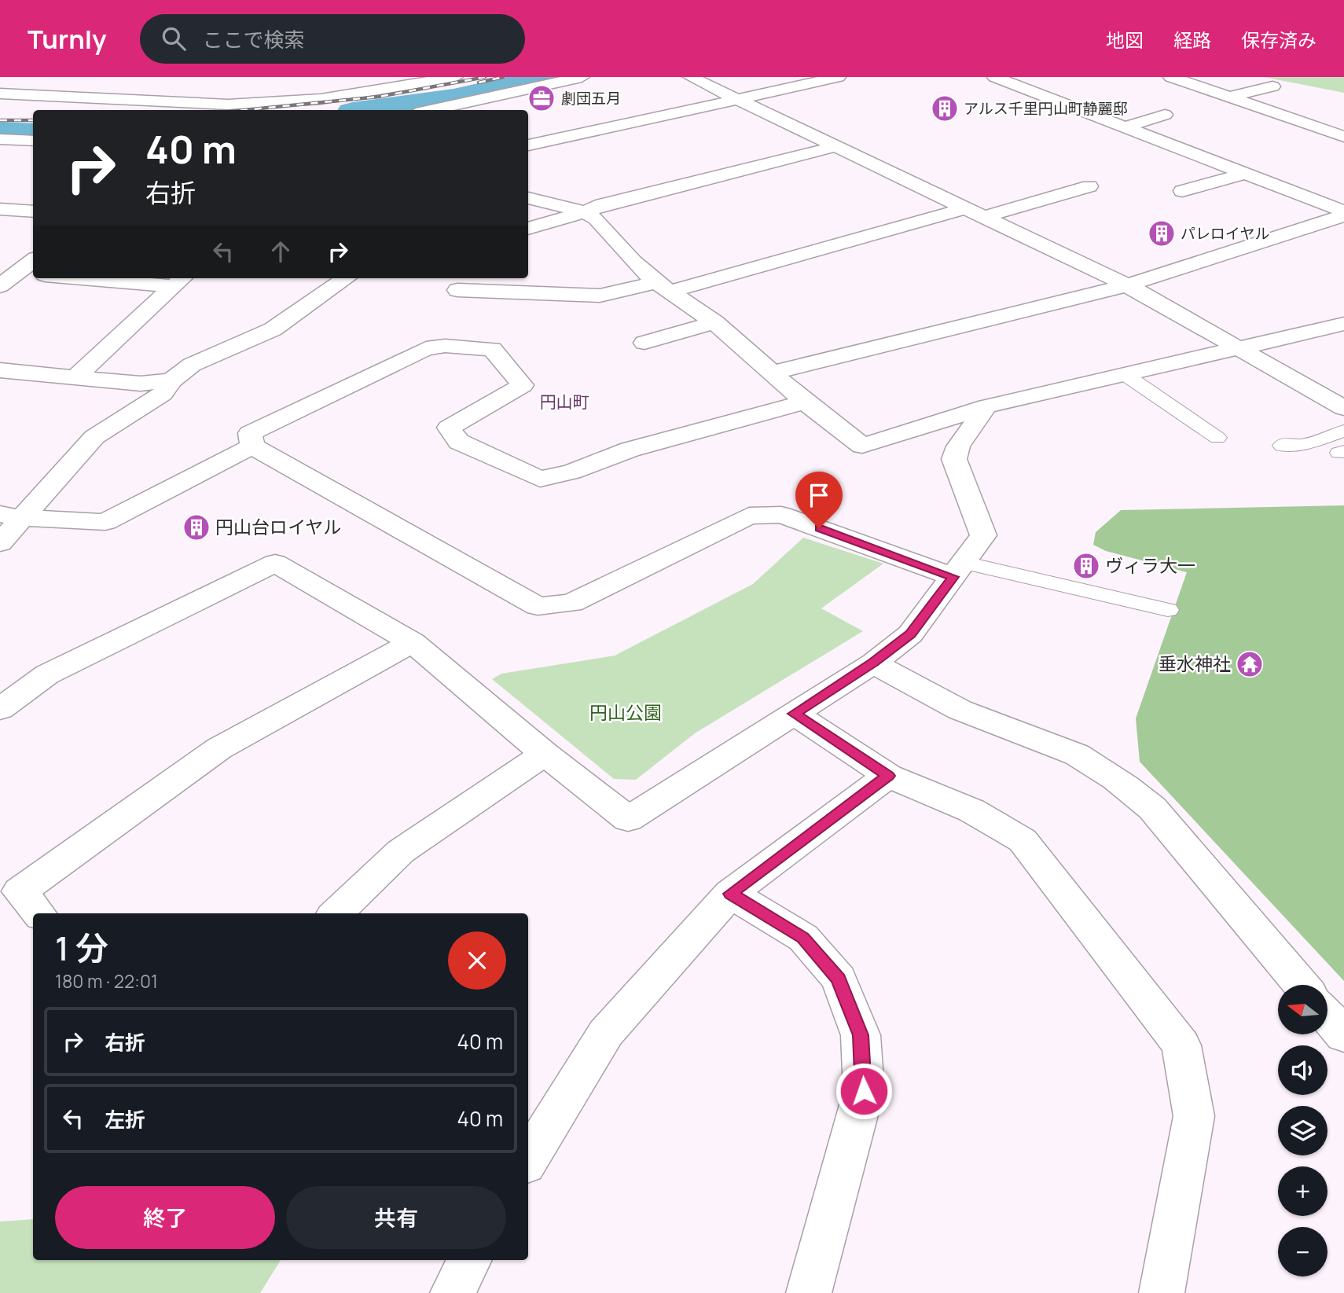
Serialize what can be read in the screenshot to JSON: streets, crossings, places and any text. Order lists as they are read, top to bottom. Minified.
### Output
{"districts":["円山町"],"parks":["円山公園"],"places":{"office":["劇団五月"],"building":["アルス千里円山町静麗邸","パレロイヤル","円山台ロイヤル","ヴィラ大一"],"temple":["垂水神社"]},"north":"left","page":{"header":"Turnly","search":"ここで検索","nav":["地図","経路","保存済み"],"turn":["40 m","右折"],"heading":["1 分","180 m · 22:01"],"map_buttons":["+","−"],"list":[{"name":"右折","value":"40 m"},{"name":"左折","value":"40 m"}],"buttons":["終了","共有"]}}
